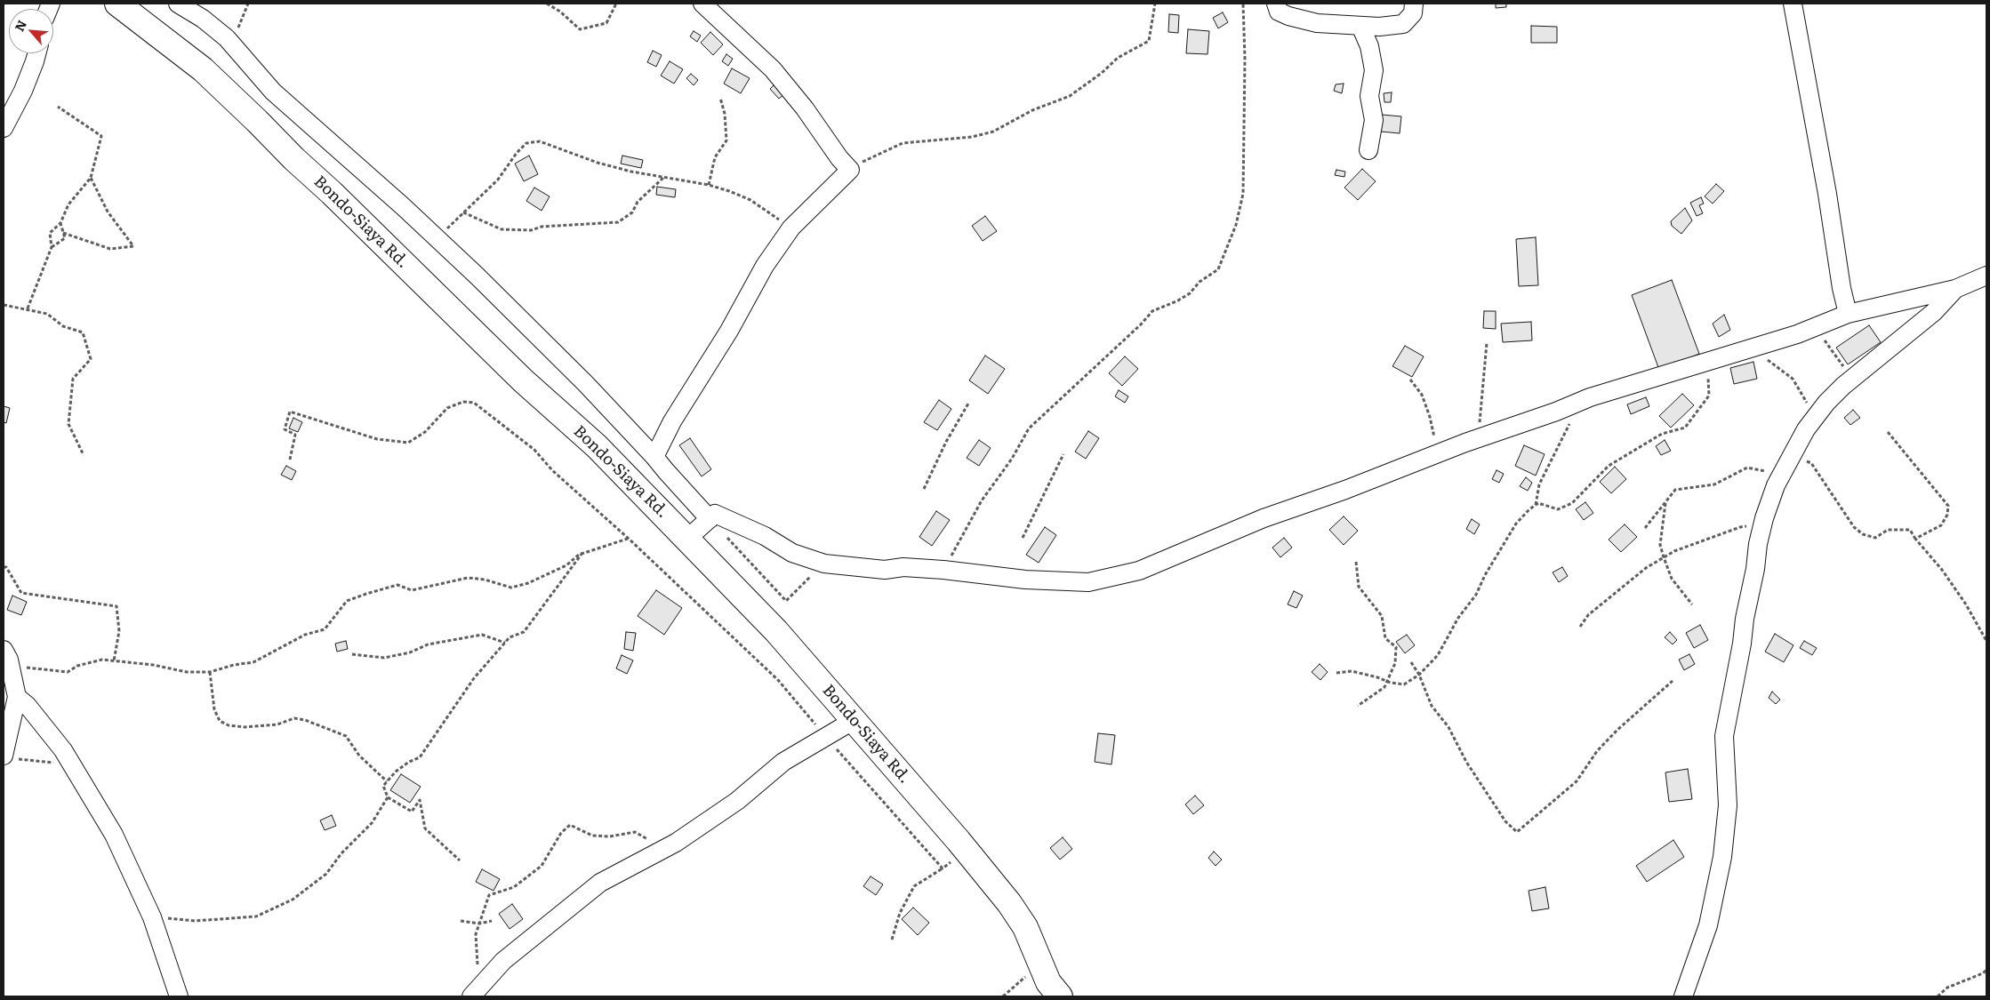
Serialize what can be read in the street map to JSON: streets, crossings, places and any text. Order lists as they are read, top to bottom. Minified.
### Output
{"streets":{"highway":["Bondo-Siaya Rd."]},"north":"top left"}
